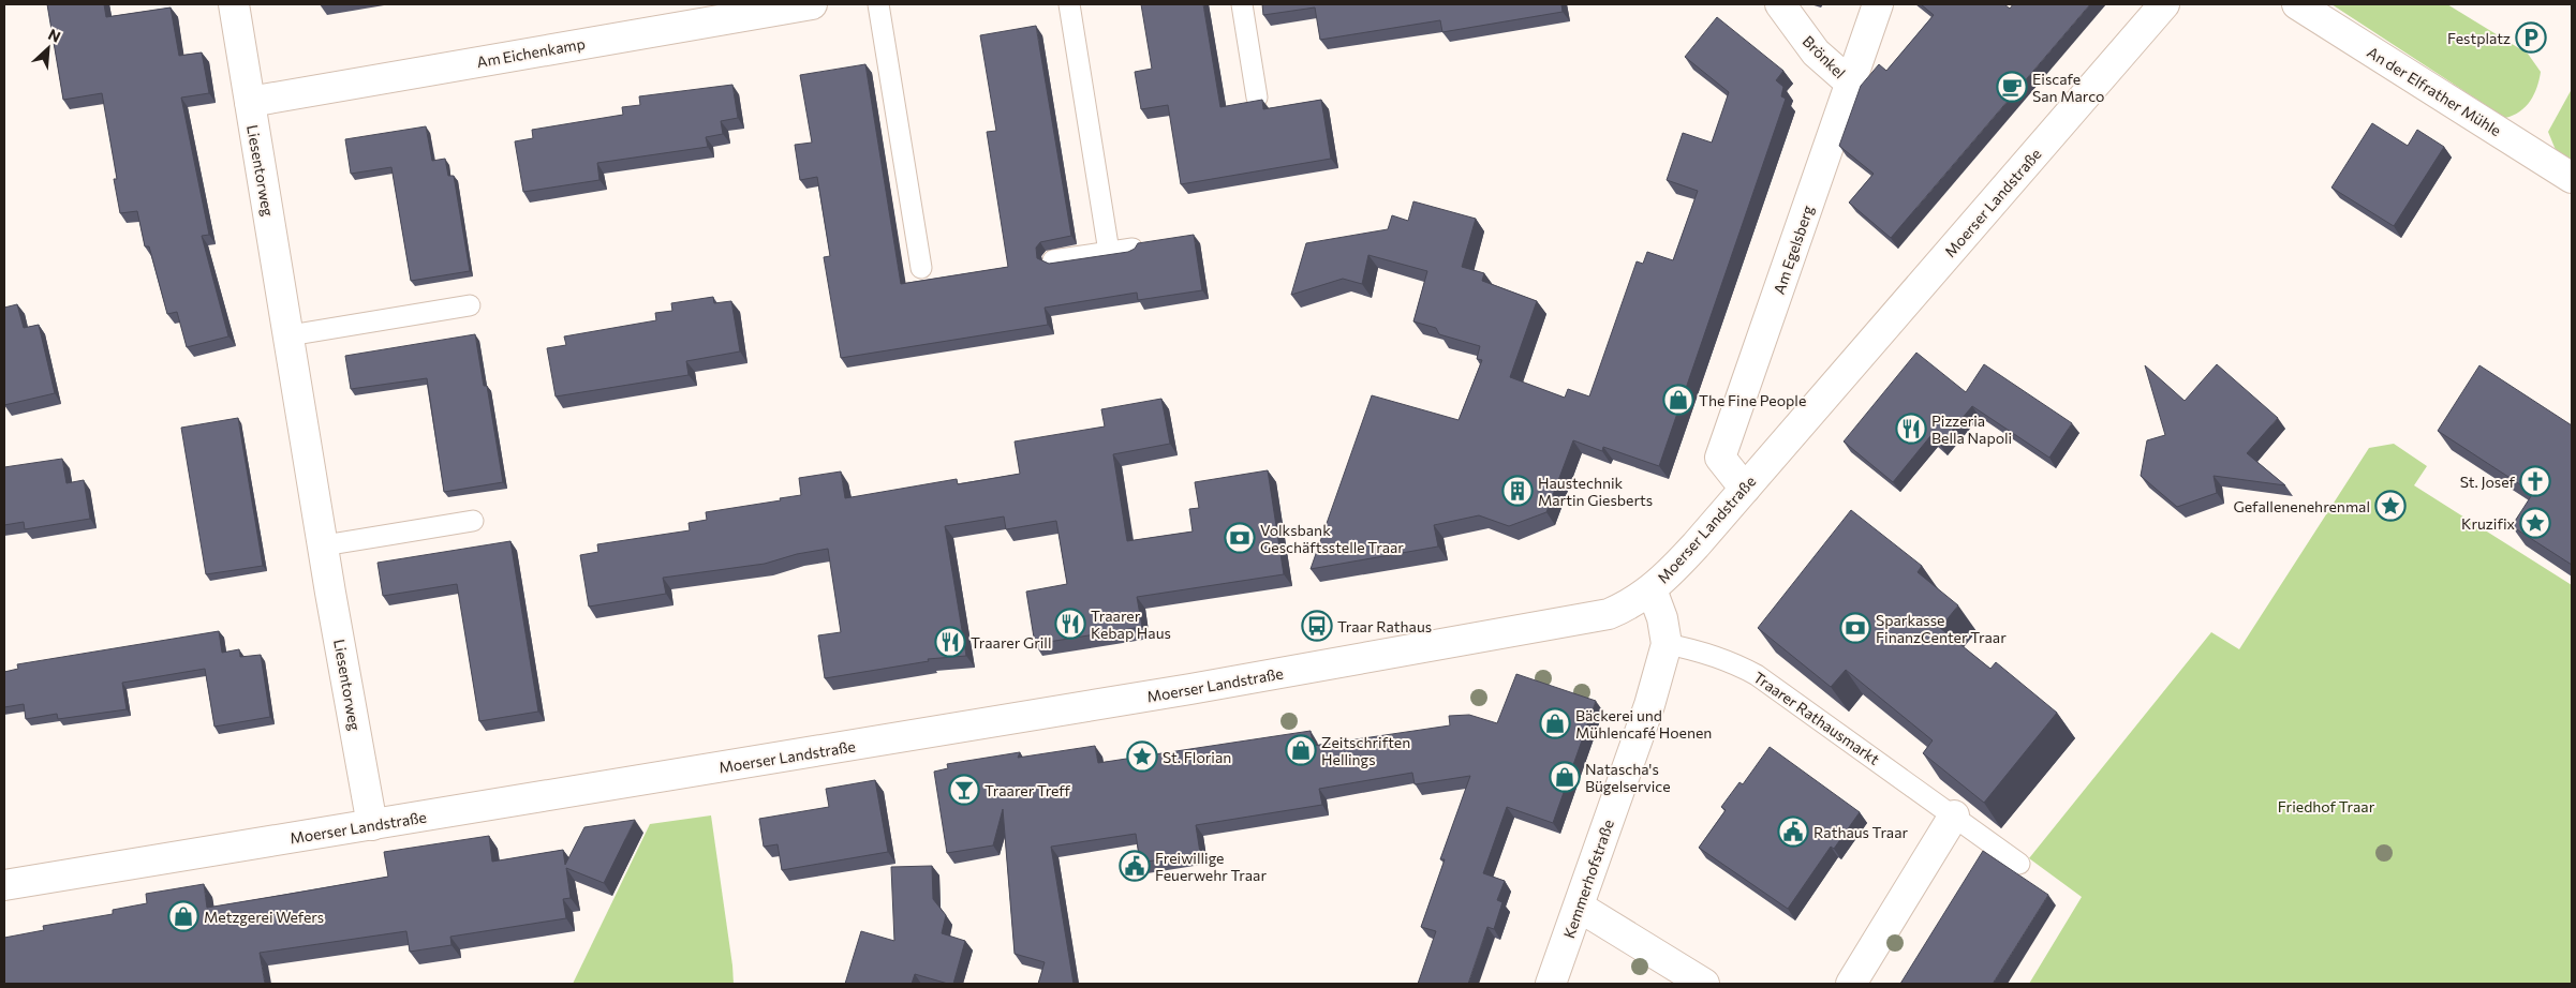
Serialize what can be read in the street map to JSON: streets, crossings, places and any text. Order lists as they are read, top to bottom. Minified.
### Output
{"streets":{"street":["Am Eichenkamp","Brönkel","An der Elfrather Mühle","Liesentorweg","Moerser Landstraße","Am Egelsberg","Kemmerhofstraße"],"lane":["Traarer Rathausmarkt"]},"crossings":[["Am Eichenkamp","Liesentorweg"],["Brönkel","Am Egelsberg"],["Liesentorweg","Moerser Landstraße"],["Moerser Landstraße","Am Egelsberg"],["Moerser Landstraße","Kemmerhofstraße"],["Traarer Rathausmarkt","Kemmerhofstraße"]],"parks":["Friedhof Traar"],"places":{"parking":["Festplatz"],"cafe":["Eiscafe San Marco"],"shop":["The Fine People","Bäckerei und Mühlencafé Hoenen","Zeitschriften Hellings","Natascha's Bügelservice","Metzgerei Wefers"],"restaurant":["Pizzeria Bella Napoli","Traarer Kebap Haus","Traarer Grill"],"church":["St. Josef"],"building":["Haustechnik Martin Giesberts"],"place":["Gefallenenehrenmal","Kruzifix","St. Florian"],"bank":["Volksbank Geschäftsstelle Traar","Sparkasse FinanzCenter Traar"],"bus stop":["Traar Rathaus"],"bar":["Traarer Treff"],"public building":["Rathaus Traar","Freiwillige Feuerwehr Traar"]},"north":"top right"}
